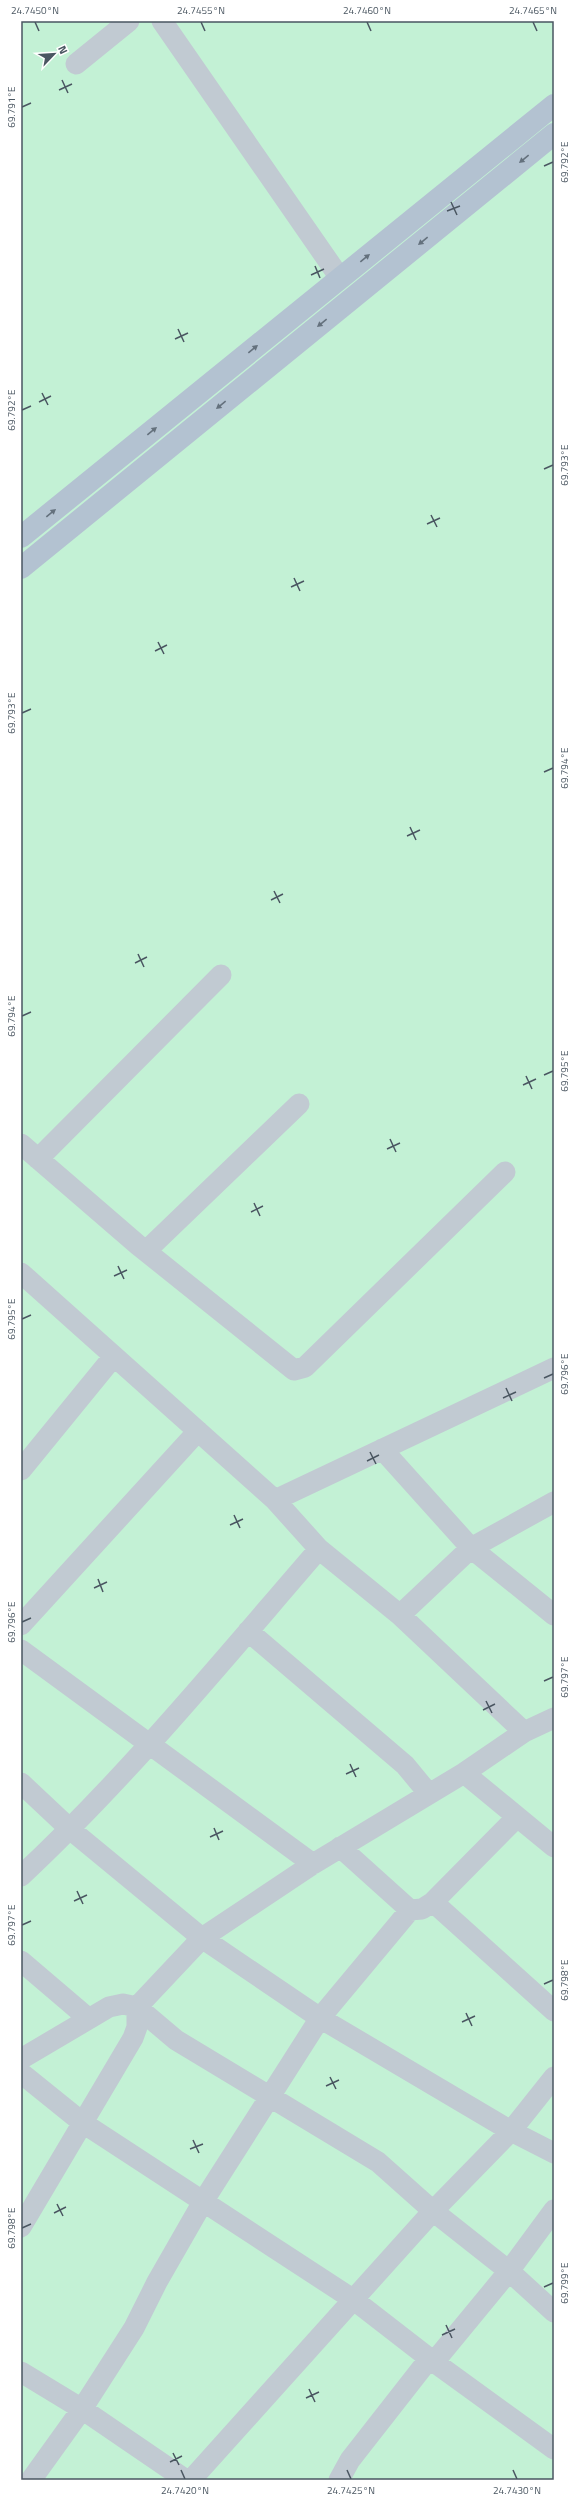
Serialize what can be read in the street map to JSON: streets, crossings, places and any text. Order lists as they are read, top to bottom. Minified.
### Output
{"north":"top right","coordinates":["24.7450°N","24.7455°N","24.7460°N","24.7465°N","69.791°E","69.792°E","69.793°E","69.794°E","69.795°E","69.796°E","69.797°E","69.798°E","69.799°E","24.7420°N","24.7425°N","24.7430°N"]}
